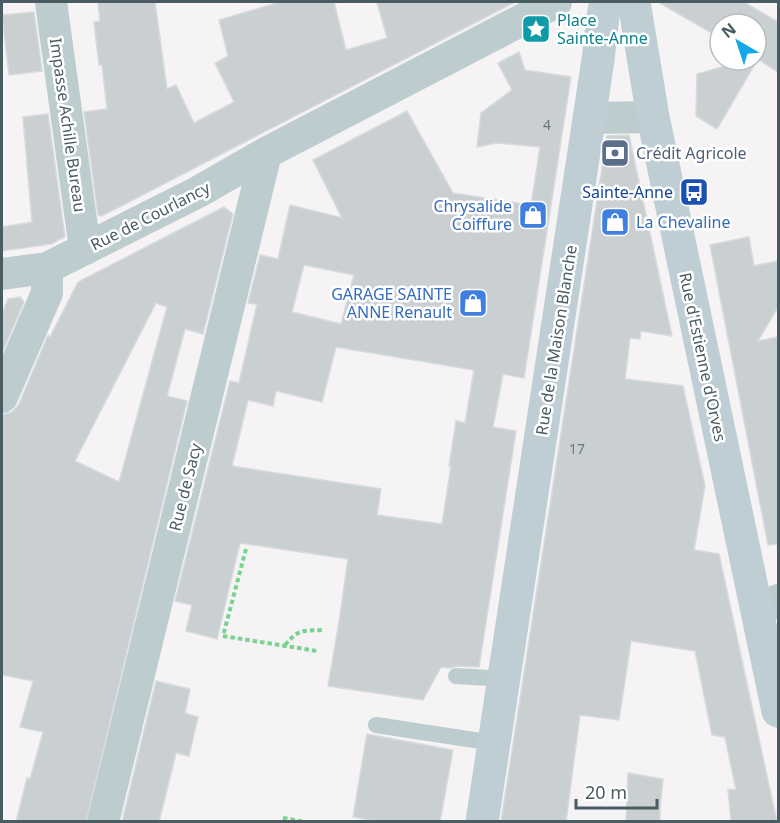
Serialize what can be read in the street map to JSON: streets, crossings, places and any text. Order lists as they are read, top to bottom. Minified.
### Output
{"streets":{"street":["Impasse Achille Bureau","Rue de Courlancy","Rue de la Maison Blanche","Rue d'Estienne d'Orves","Rue de Sacy"]},"crossings":[["Impasse Achille Bureau","Rue de Courlancy"],["Rue de Courlancy","Rue de Sacy"]],"places":{"place":["Place Sainte-Anne"],"bank":["Crédit Agricole"],"bus stop":["Sainte-Anne"],"shop":["Chrysalide Coiffure","La Chevaline","GARAGE SAINTE ANNE Renault"]},"house_numbers":["4","17"],"scale_bar":"20 m","north":"top left"}
